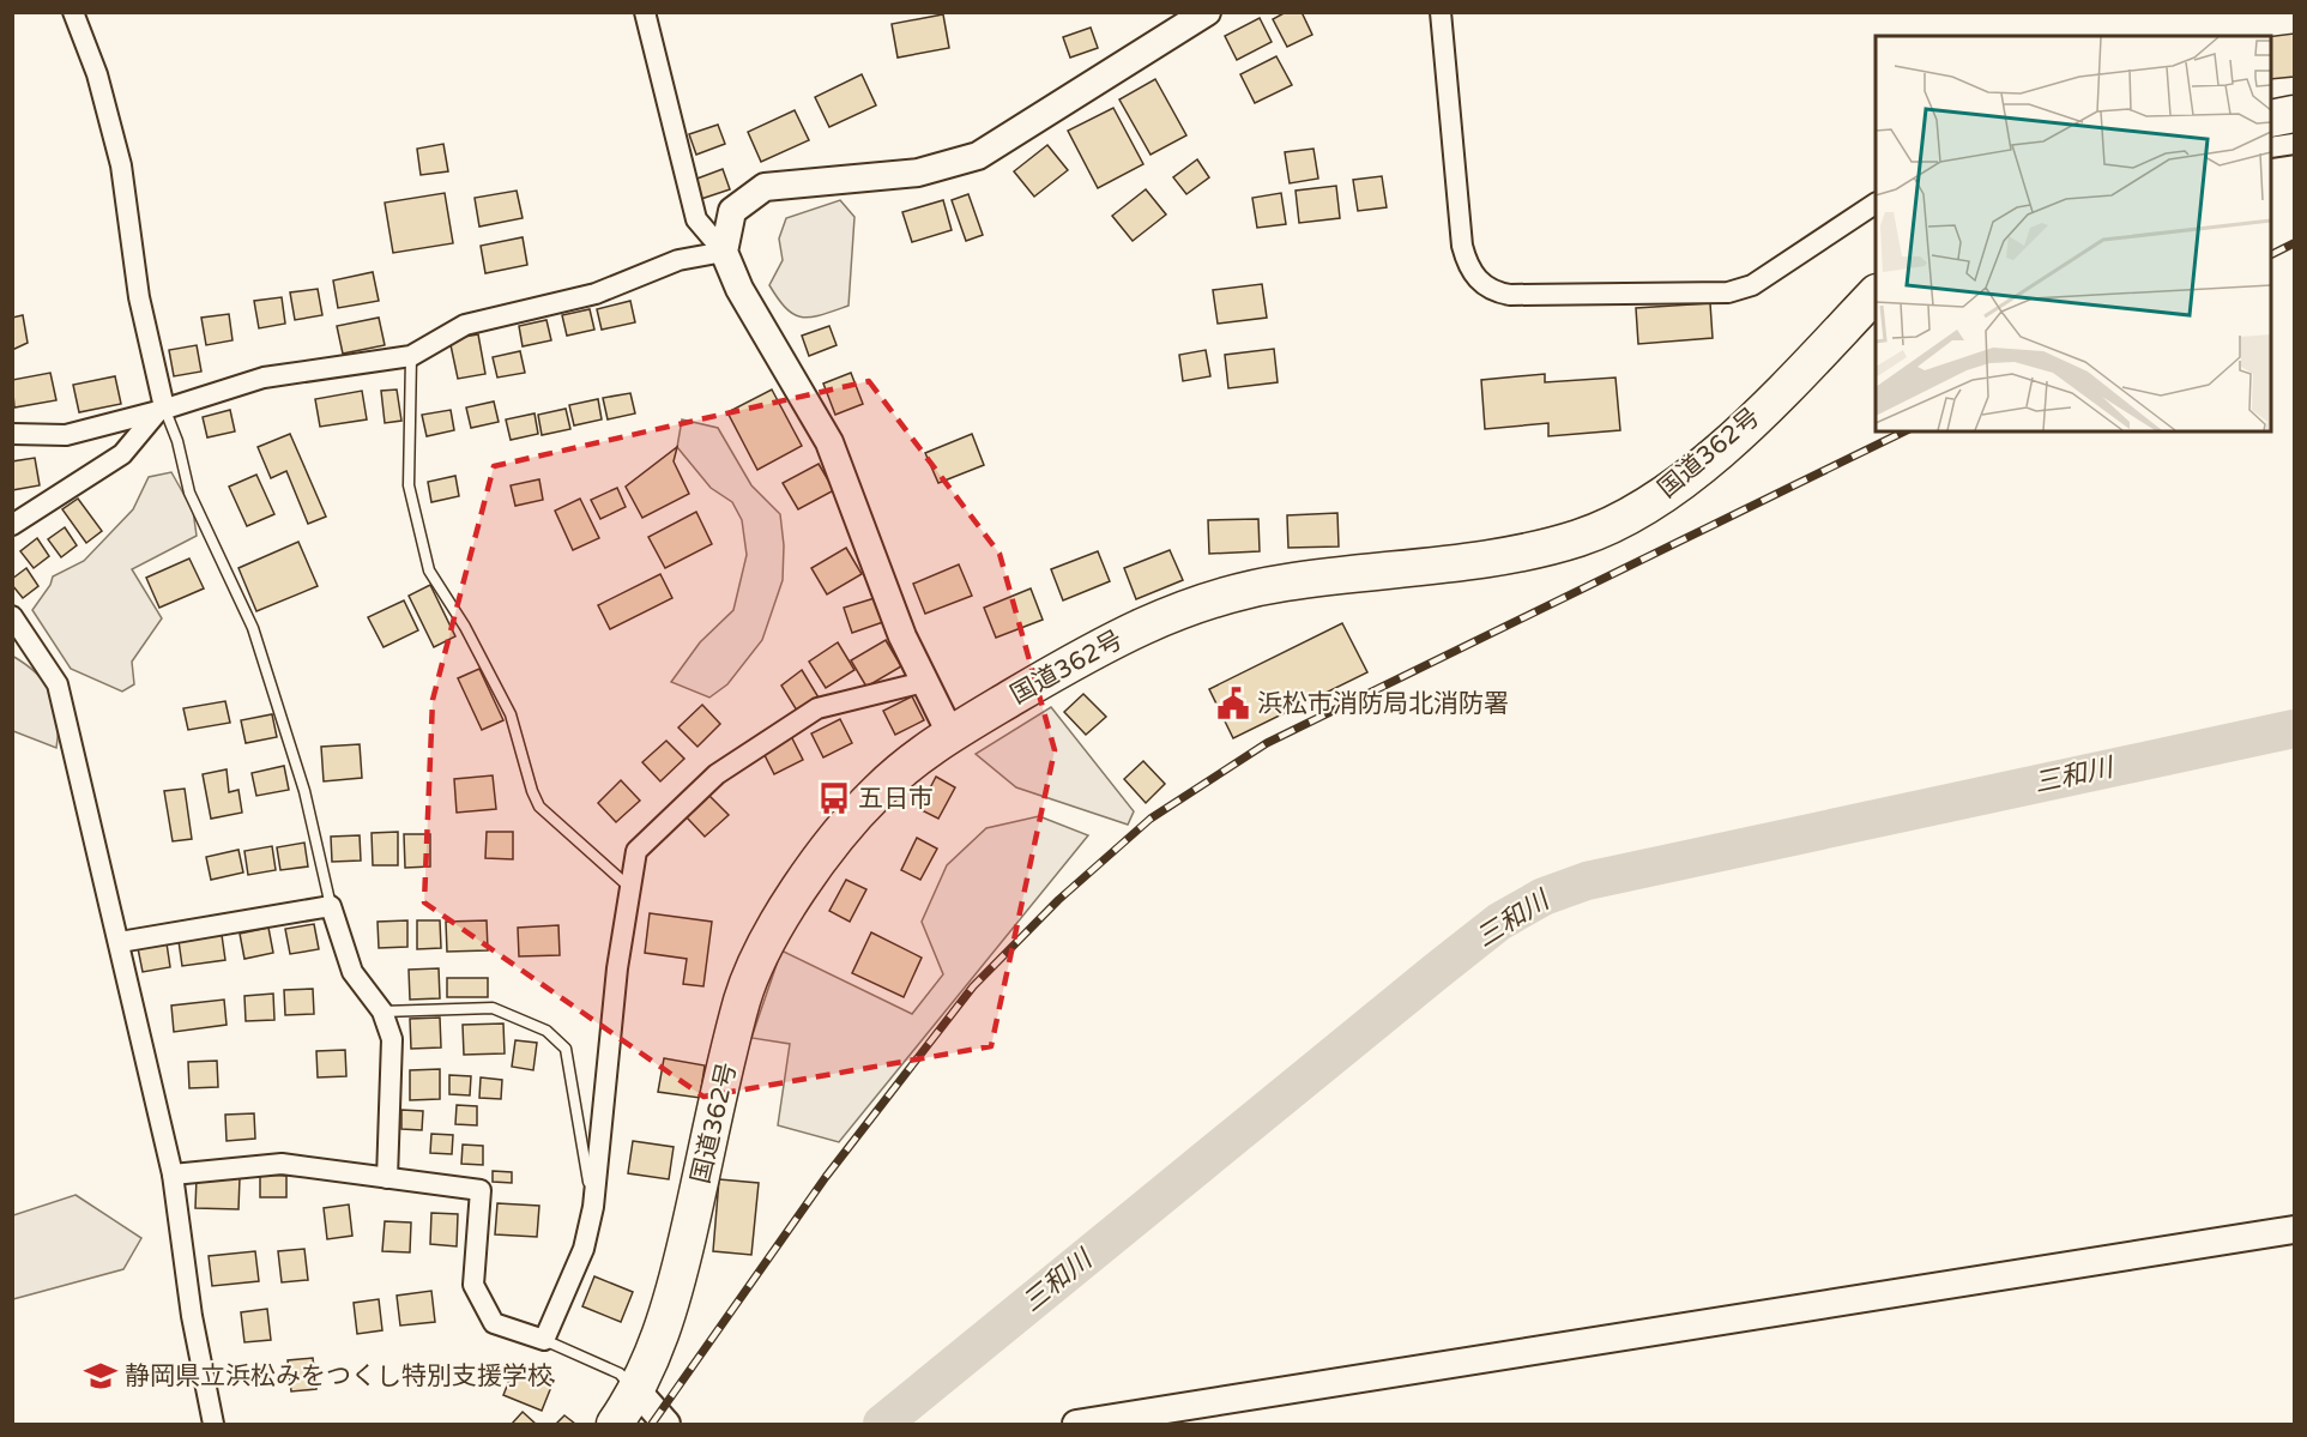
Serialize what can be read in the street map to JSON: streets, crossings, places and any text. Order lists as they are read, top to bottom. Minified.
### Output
{"streets":{"highway":["国道362号"]},"water":["三和川"],"places":{"public building":["浜松市消防局北消防署"],"bus stop":["五日市"],"school or university":["静岡県立浜松みをつくし特別支援学校"]}}
